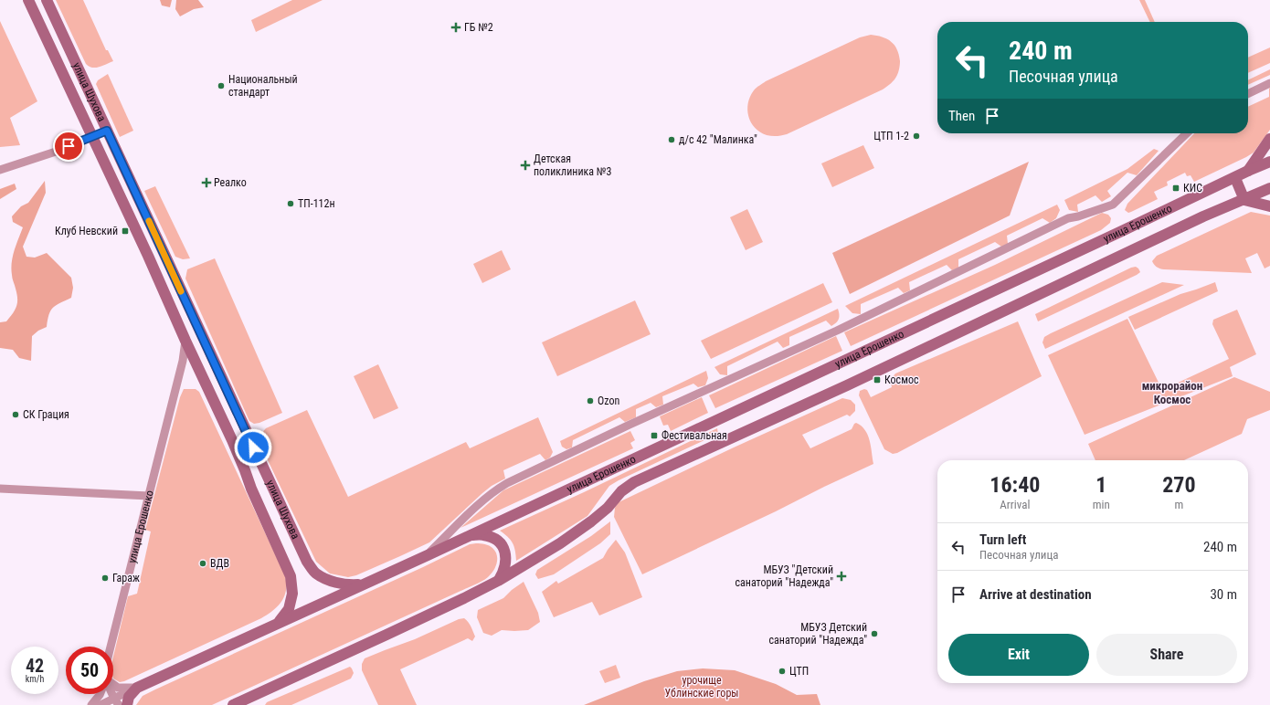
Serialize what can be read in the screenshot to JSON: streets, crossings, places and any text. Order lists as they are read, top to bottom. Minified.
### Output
{"streets":{"main road":["улица Шухова","улица Ерошенко"]},"crossings":[["улица Шухова","улица Ерошенко"]],"districts":["микрорайон Космос"],"parks":["урочище Ублинские горы"],"places":{"health":["ГБ №2","Детская поликлиника №3","Реалко","МБУЗ \"Детский санаторий \"Надежда\""],"other":["Национальный стандарт","ЦТП 1-2","д/с 42 \"Малинка\"","ТП-112н","Ozon","СК Грация","ВДВ","Гараж","МБУЗ Детский санаторий \"Надежда\"","ЦТП"],"transit":["КИС","Клуб Невский","Космос","Фестивальная"]},"page":{"turn":["240 m","Песочная улица"],"then":"Then","eta":["16:40","Arrival","1","min","270","m"],"list":[{"name":"Turn left","note":"Песочная улица","value":"240 m"},{"name":"Arrive at destination","value":"30 m"}],"buttons":["Exit","Share"],"speed":"42 km/h","limit":"50"}}
